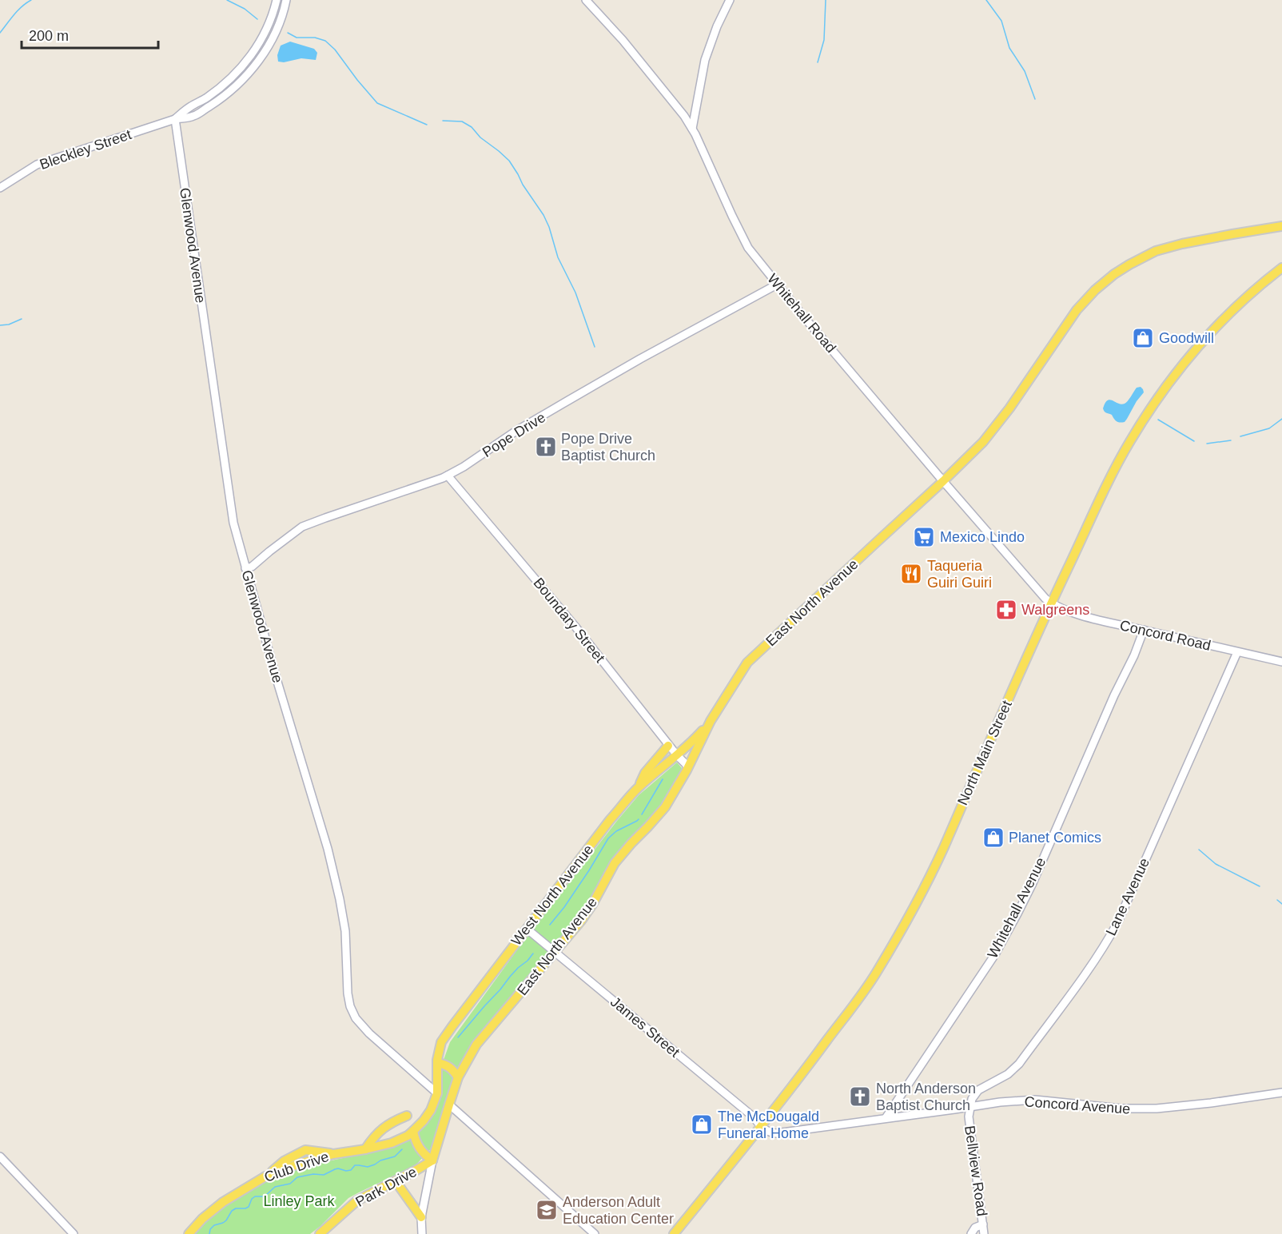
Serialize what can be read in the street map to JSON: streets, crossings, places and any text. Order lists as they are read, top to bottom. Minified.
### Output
{"streets":{"main road":["East North Avenue","North Main Street","West North Avenue","Club Drive","Park Drive"],"street":["Bleckley Street","Glenwood Avenue","Whitehall Road","Pope Drive","Boundary Street","Concord Road","Lane Avenue","Whitehall Avenue","James Street","Concord Avenue","Bellview Road"]},"crossings":[["Bleckley Street","Glenwood Avenue"],["Glenwood Avenue","Pope Drive"],["Glenwood Avenue","West North Avenue"],["Whitehall Road","Pope Drive"],["Whitehall Road","East North Avenue"],["Whitehall Road","Concord Road"],["Whitehall Road","North Main Street"],["Pope Drive","Boundary Street"],["East North Avenue","Boundary Street"],["East North Avenue","West North Avenue"],["East North Avenue","James Street"],["Boundary Street","West North Avenue"],["Concord Road","North Main Street"],["Concord Road","Lane Avenue"],["Concord Road","Whitehall Avenue"],["North Main Street","James Street"],["North Main Street","Concord Avenue"],["West North Avenue","James Street"],["Lane Avenue","Concord Avenue"],["Lane Avenue","Bellview Road"],["Whitehall Avenue","Concord Avenue"],["James Street","Concord Avenue"],["Concord Avenue","Bellview Road"]],"parks":["Linley Park"],"places":{"shop":["Goodwill","Planet Comics","The McDougald Funeral Home"],"church":["Pope Drive Baptist Church","North Anderson Baptist Church"],"supermarket":["Mexico Lindo"],"restaurant":["Taqueria Guiri Guiri"],"pharmacy":["Walgreens"],"school or university":["Anderson Adult Education Center"]},"scale_bar":"200 m"}
